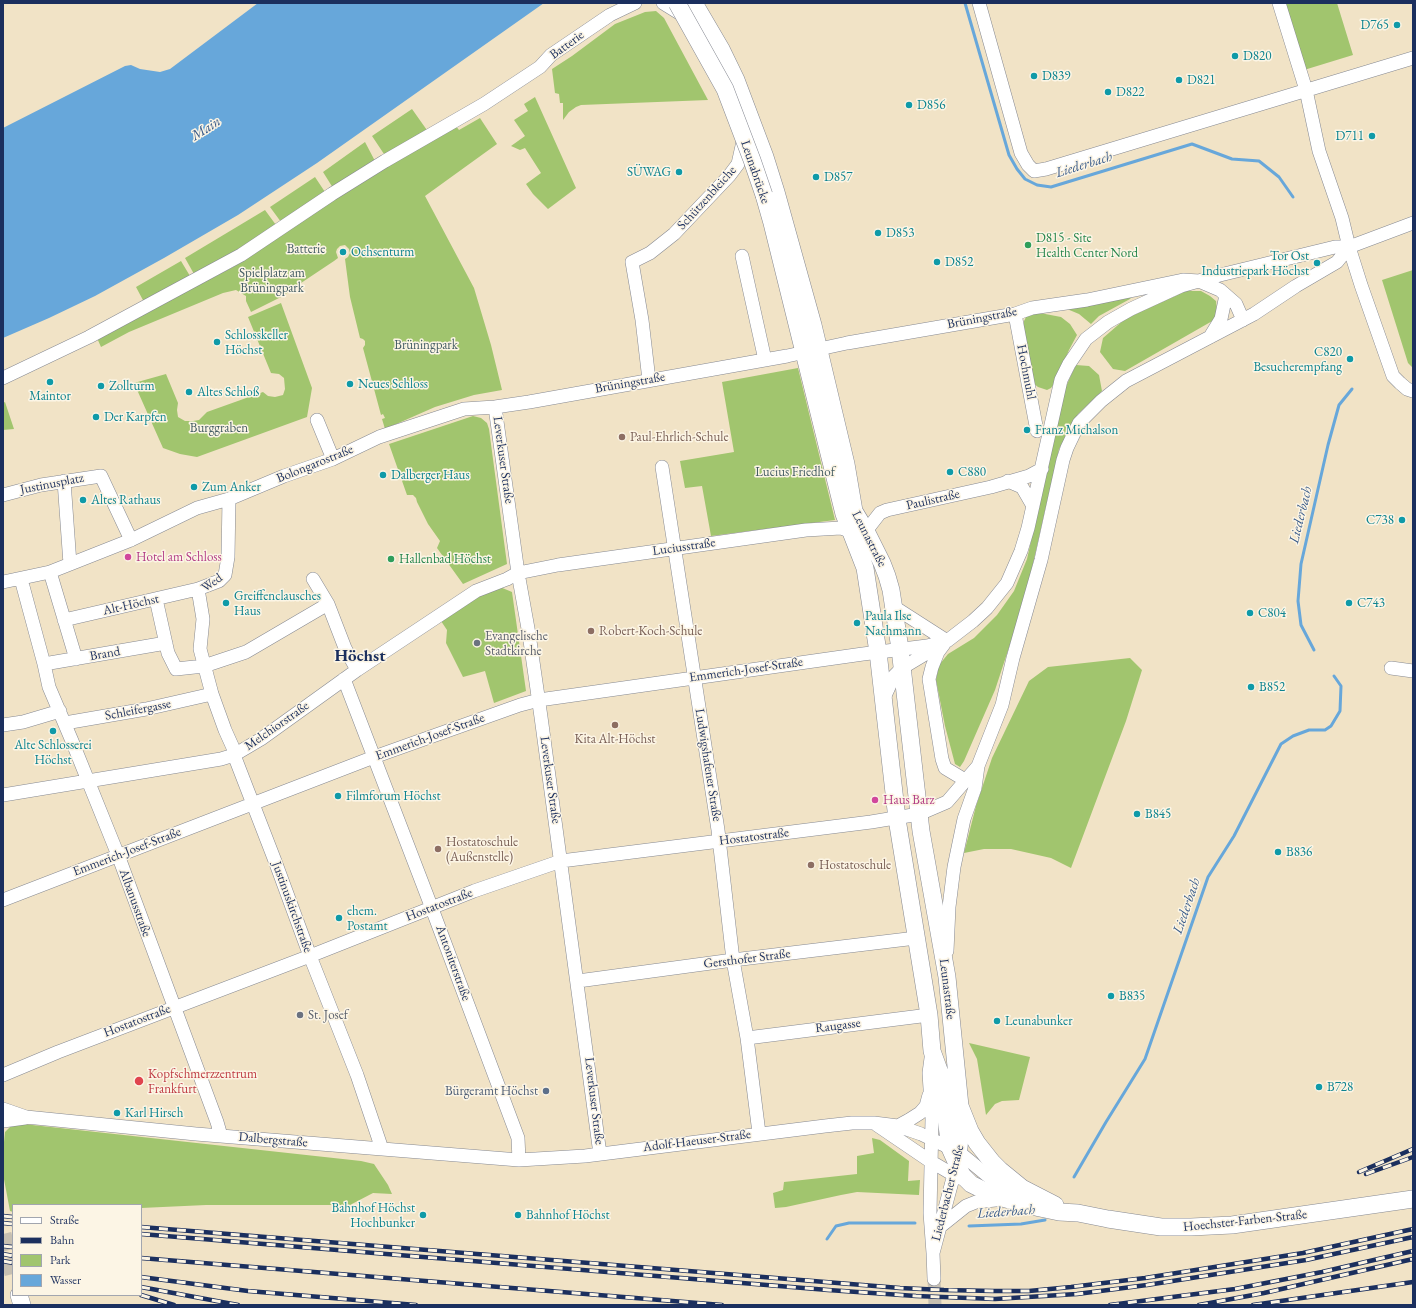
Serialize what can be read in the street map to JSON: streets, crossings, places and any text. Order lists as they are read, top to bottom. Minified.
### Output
{"streets":{"main road":["Leunabrücke","Leunastraße","Hoechster-Farben-Straße"],"street":["Batterie","Schützenbleiche","Brüningstraße","Hochmuhl","Leverkuser Straße","Bolongarostraße","Justinusplatz","Paulistraße","Luciusstraße","Wed","Alt-Höchst","Brand","Emmerich-Josef-Straße","Schleifergasse","Melchiorstraße","Ludwigshafener Straße","Hostatostraße","Albanusstraße","Justinuskirchstraße","Gersthofer Straße","Antoniterstraße","Raugasse","Dalbergstraße","Adolf-Haeuser-Straße","Liederbacher Straße"]},"crossings":[["Leunabrücke","Brüningstraße"],["Leunabrücke","Leunastraße"],["Schützenbleiche","Brüningstraße"],["Brüningstraße","Hochmuhl"],["Brüningstraße","Leverkuser Straße"],["Brüningstraße","Bolongarostraße"],["Brüningstraße","Leunastraße"],["Leverkuser Straße","Bolongarostraße"],["Leverkuser Straße","Luciusstraße"],["Leverkuser Straße","Emmerich-Josef-Straße"],["Leverkuser Straße","Melchiorstraße"],["Leverkuser Straße","Hostatostraße"],["Leverkuser Straße","Gersthofer Straße"],["Leverkuser Straße","Adolf-Haeuser-Straße"],["Bolongarostraße","Justinusplatz"],["Bolongarostraße","Wed"],["Bolongarostraße","Albanusstraße"],["Paulistraße","Leunastraße"],["Paulistraße","Luciusstraße"],["Leunastraße","Luciusstraße"],["Leunastraße","Emmerich-Josef-Straße"],["Leunastraße","Hostatostraße"],["Leunastraße","Gersthofer Straße"],["Leunastraße","Raugasse"],["Leunastraße","Adolf-Haeuser-Straße"],["Leunastraße","Liederbacher Straße"],["Leunastraße","Hoechster-Farben-Straße"],["Luciusstraße","Melchiorstraße"],["Luciusstraße","Ludwigshafener Straße"],["Wed","Alt-Höchst"],["Wed","Justinuskirchstraße"],["Brand","Albanusstraße"],["Emmerich-Josef-Straße","Ludwigshafener Straße"],["Emmerich-Josef-Straße","Albanusstraße"],["Emmerich-Josef-Straße","Justinuskirchstraße"],["Emmerich-Josef-Straße","Antoniterstraße"],["Schleifergasse","Albanusstraße"],["Schleifergasse","Justinuskirchstraße"],["Melchiorstraße","Albanusstraße"],["Melchiorstraße","Justinuskirchstraße"],["Melchiorstraße","Antoniterstraße"],["Ludwigshafener Straße","Hostatostraße"],["Ludwigshafener Straße","Gersthofer Straße"],["Ludwigshafener Straße","Raugasse"],["Ludwigshafener Straße","Adolf-Haeuser-Straße"],["Hostatostraße","Albanusstraße"],["Hostatostraße","Justinuskirchstraße"],["Hostatostraße","Antoniterstraße"],["Albanusstraße","Dalbergstraße"],["Justinuskirchstraße","Dalbergstraße"],["Antoniterstraße","Dalbergstraße"],["Antoniterstraße","Adolf-Haeuser-Straße"],["Dalbergstraße","Adolf-Haeuser-Straße"],["Adolf-Haeuser-Straße","Liederbacher Straße"],["Liederbacher Straße","Hoechster-Farben-Straße"]],"districts":["Höchst"],"water":["Main","Liederbach"],"parks":["Batterie","Spielplatz am Brüningpark","Brüningpark","Burggraben","Lucius Friedhof"],"places":["D765","D820","D839","D821","D822","D856","D711","SÜWAG","D857","D853","D815 - Site Health Center Nord","Ochsenturm","D852","Tor Ost Industriepark Höchst","Schlosskeller Höchst","C820 Besucherempfang","Maintor","Neues Schloss","Zollturm","Altes Schloß","Der Karpfen","Franz Michalson","Paul-Ehrlich-Schule","C880","Dalberger Haus","Zum Anker","Altes Rathaus","C738","Hotel am Schloss","Hallenbad Höchst","Greiffenclausches Haus","C743","C804","Paula Ilse Nachmann","Robert-Koch-Schule","Evangelische Stadtkirche","B852","Kita Alt-Höchst","Alte Schlosserei Höchst","Filmforum Höchst","Haus Barz","B845","Hostatoschule (Außenstelle)","B836","Hostatoschule","ehem. Postamt","B835","St. Josef","Leunabunker","Kopfschmerzzentrum Frankfurt","B728","Bürgeramt Höchst","Karl Hirsch","Bahnhof Höchst Hochbunker","Bahnhof Höchst"],"legend":["Straße","Bahn","Park","Wasser"]}
